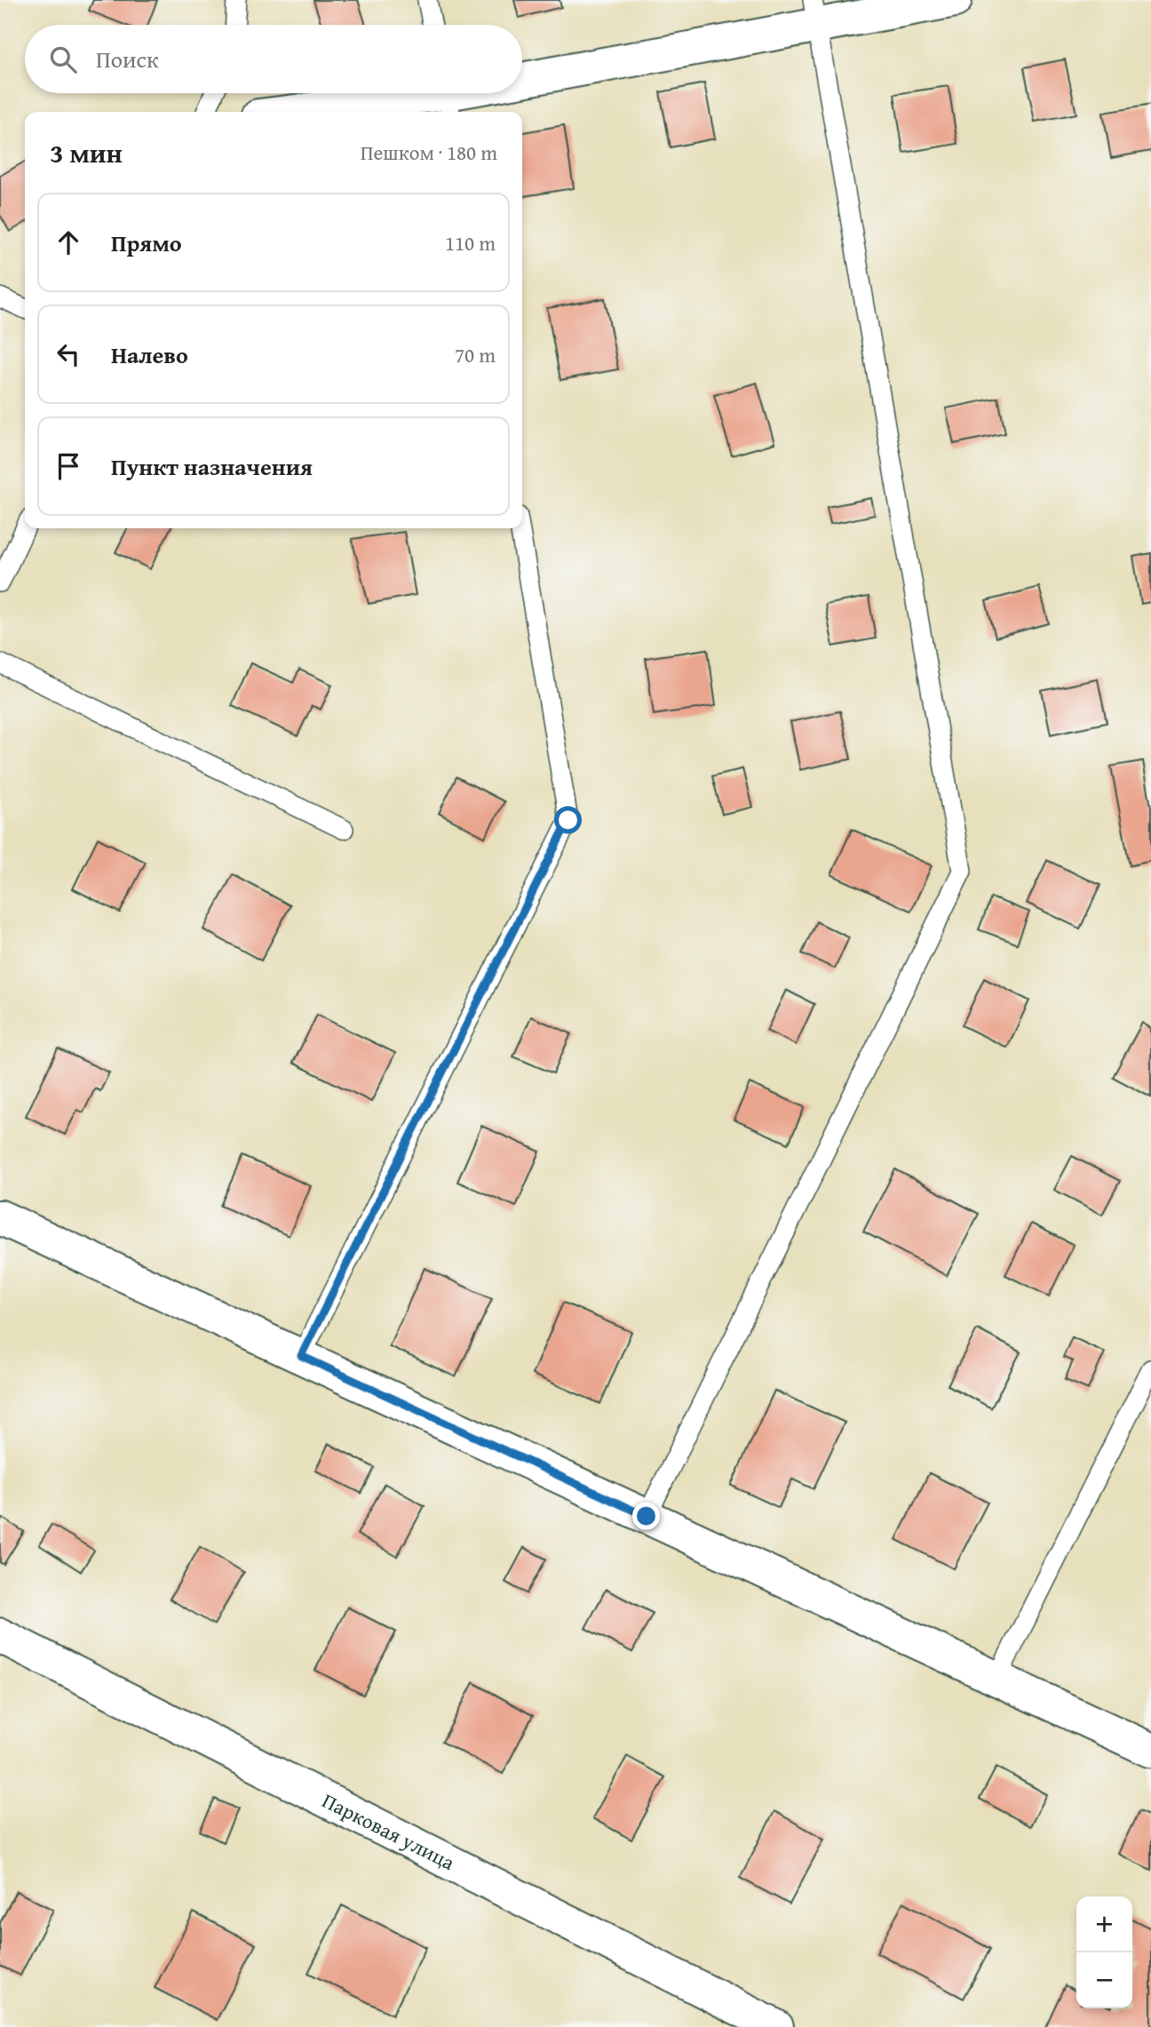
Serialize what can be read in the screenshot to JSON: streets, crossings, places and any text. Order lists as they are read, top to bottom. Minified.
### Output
{"streets":{"street":["Парковая улица"]},"page":{"search":"Поиск","heading":["3 мин","Пешком · 180 m"],"list":[["Прямо","110 m"],["Налево","70 m"],"Пункт назначения"],"map_buttons":["+","−"]}}
